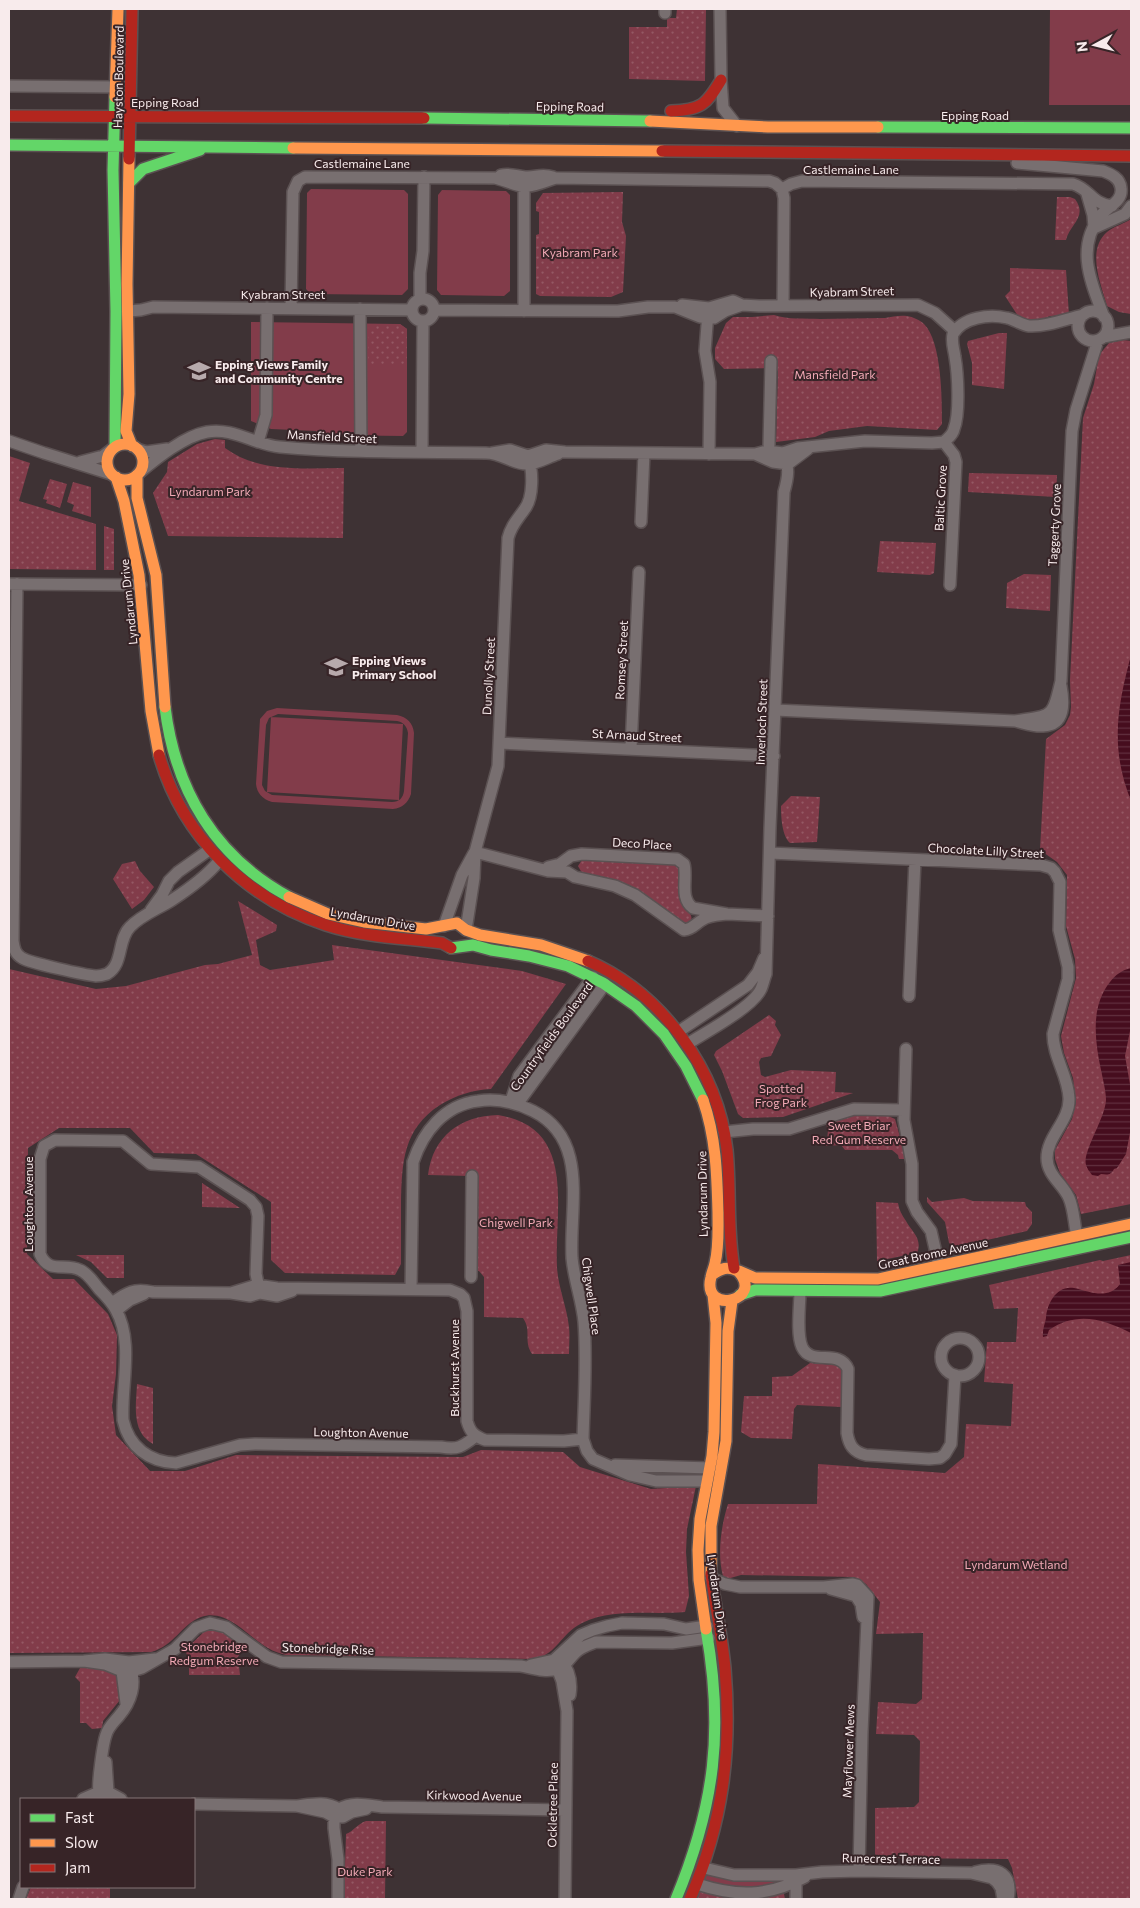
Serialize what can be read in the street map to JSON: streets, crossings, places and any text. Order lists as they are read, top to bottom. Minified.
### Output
{"streets":{"street":["Hayston Boulevard","Epping Road","Castlemaine Lane","Kyabram Street","Mansfield Street","Baltic Grove","Taggerty Grove","Lyndarum Drive","Romsey Street","Dunolly Street","Inverloch Street","St Arnaud Street","Deco Place","Chocolate Lilly Street","Countryfields Boulevard","Loughton Avenue","Great Brome Avenue","Chigwell Place","Buckhurst Avenue","Stonebridge Rise","Mayflower Mews","Kirkwood Avenue","Ockletree Place","Runecrest Terrace"]},"crossings":[["Hayston Boulevard","Epping Road"],["Castlemaine Lane","Kyabram Street"],["Mansfield Street","Lyndarum Drive"],["Mansfield Street","Dunolly Street"],["Mansfield Street","Inverloch Street"],["Taggerty Grove","Inverloch Street"],["Lyndarum Drive","Dunolly Street"],["Lyndarum Drive","Inverloch Street"],["Lyndarum Drive","Countryfields Boulevard"],["Lyndarum Drive","Great Brome Avenue"],["Lyndarum Drive","Mayflower Mews"],["Lyndarum Drive","Runecrest Terrace"],["Romsey Street","St Arnaud Street"],["Dunolly Street","St Arnaud Street"],["Dunolly Street","Deco Place"],["Inverloch Street","St Arnaud Street"],["Inverloch Street","Chocolate Lilly Street"],["Chocolate Lilly Street","Great Brome Avenue"],["Countryfields Boulevard","Chigwell Place"],["Loughton Avenue","Buckhurst Avenue"],["Chigwell Place","Buckhurst Avenue"],["Stonebridge Rise","Ockletree Place"],["Mayflower Mews","Runecrest Terrace"],["Kirkwood Avenue","Ockletree Place"]],"parks":["Kyabram Park","Mansfield Park","Lyndarum Park","Spotted Frog Park","Sweet Briar Red Gum Reserve","Chigwell Park","Lyndarum Wetland","Stonebridge Redgum Reserve","Duke Park"],"places":{"school or university":["Epping Views Family and Community Centre","Epping Views Primary School"]},"legend":["Fast","Slow","Jam"],"north":"left"}
